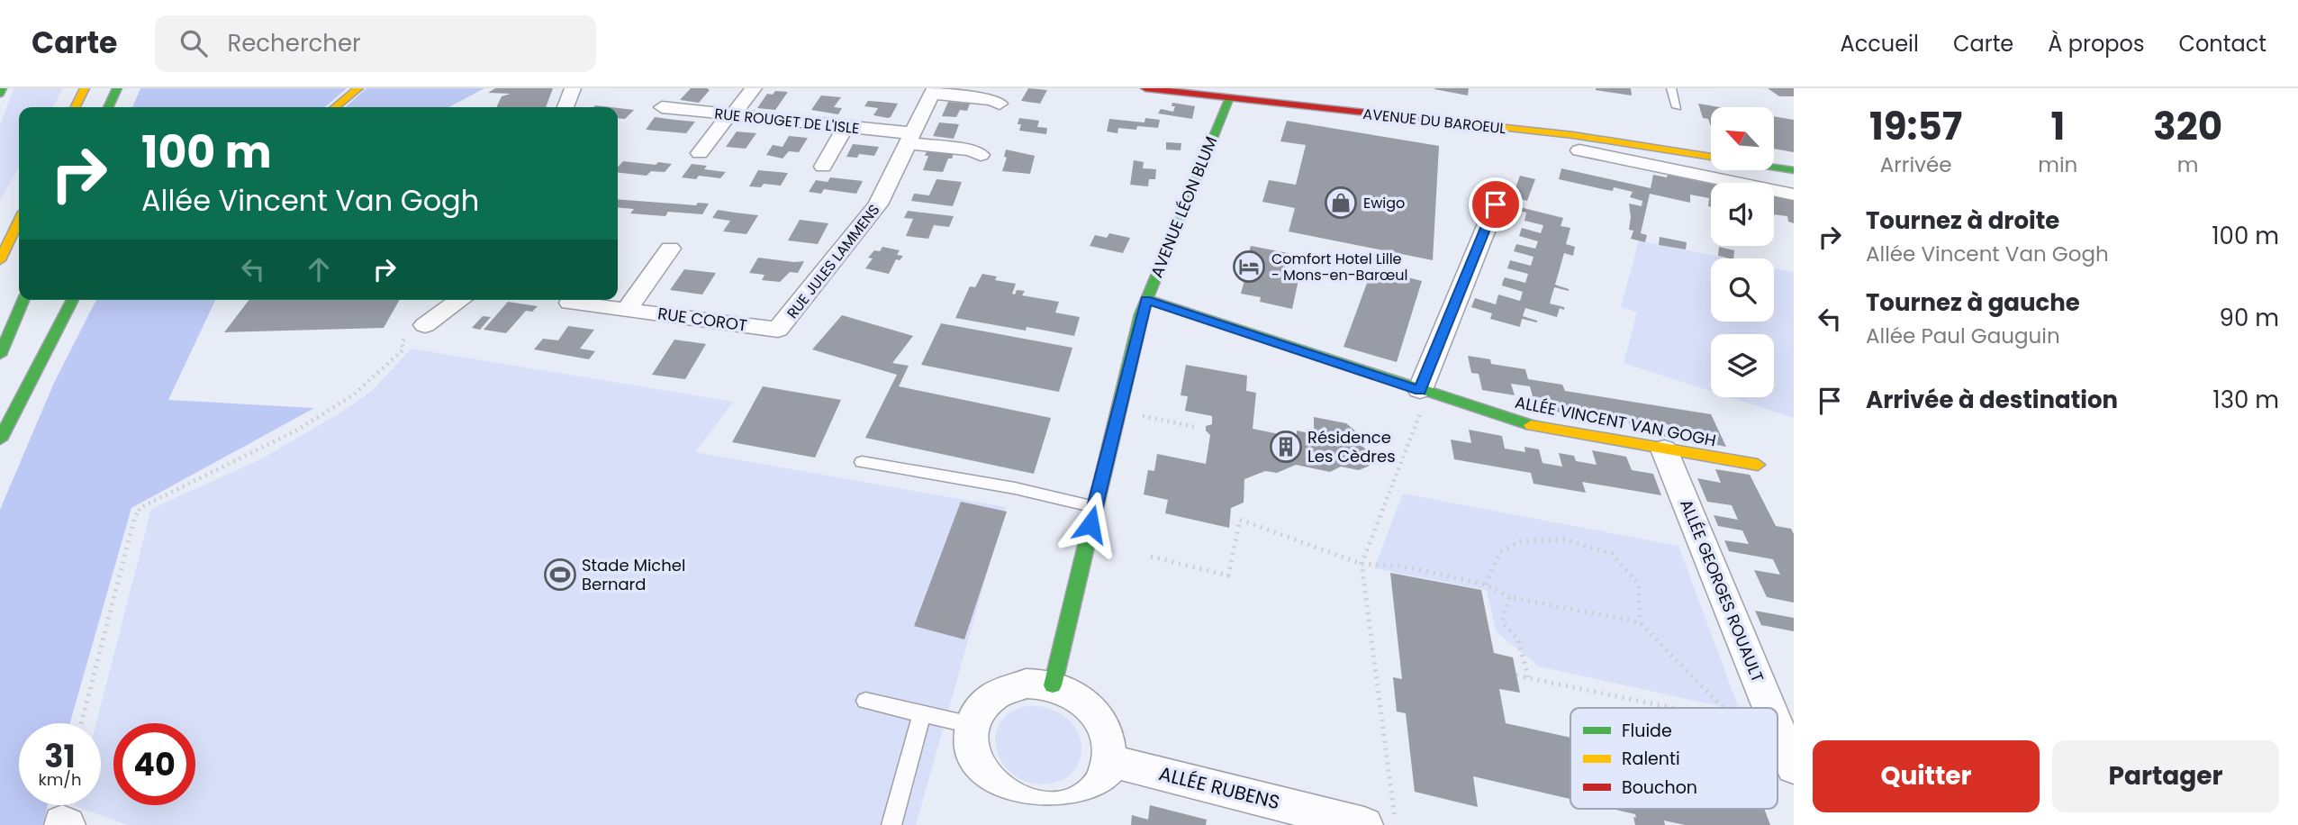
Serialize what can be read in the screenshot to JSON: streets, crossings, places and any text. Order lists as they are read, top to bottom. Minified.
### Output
{"streets":{"main road":["AVENUE DU BAROEUL","AVENUE LÉON BLUM","ALLÉE VINCENT VAN GOGH"],"street":["RUE ROUGET DE L'ISLE","RUE JULES LAMMENS","RUE COROT","ALLÉE GEORGES ROUAULT","ALLÉE RUBENS"]},"crossings":[["RUE ROUGET DE L'ISLE","RUE JULES LAMMENS"],["AVENUE DU BAROEUL","AVENUE LÉON BLUM"],["AVENUE LÉON BLUM","ALLÉE VINCENT VAN GOGH"],["AVENUE LÉON BLUM","ALLÉE RUBENS"],["RUE JULES LAMMENS","RUE COROT"],["ALLÉE VINCENT VAN GOGH","ALLÉE GEORGES ROUAULT"]],"places":{"shop":["Ewigo"],"hotel":["Comfort Hotel Lille - Mons-en-Barœul"],"building":["Résidence Les Cèdres"],"sports":["Stade Michel Bernard"]},"legend":["Fluide","Ralenti","Bouchon"],"north":"top left","page":{"header":"Carte","search":"Rechercher","nav":["Accueil","Carte","À propos","Contact"],"eta":["19:57","Arrivée","1","min","320","m"],"turn":["100 m","Allée Vincent Van Gogh"],"list":[{"name":"Tournez à droite","note":"Allée Vincent Van Gogh","value":"100 m"},{"name":"Tournez à gauche","note":"Allée Paul Gauguin","value":"90 m"},{"name":"Arrivée à destination","value":"130 m"}],"speed":"31 km/h","limit":"40","buttons":["Quitter","Partager"]}}
